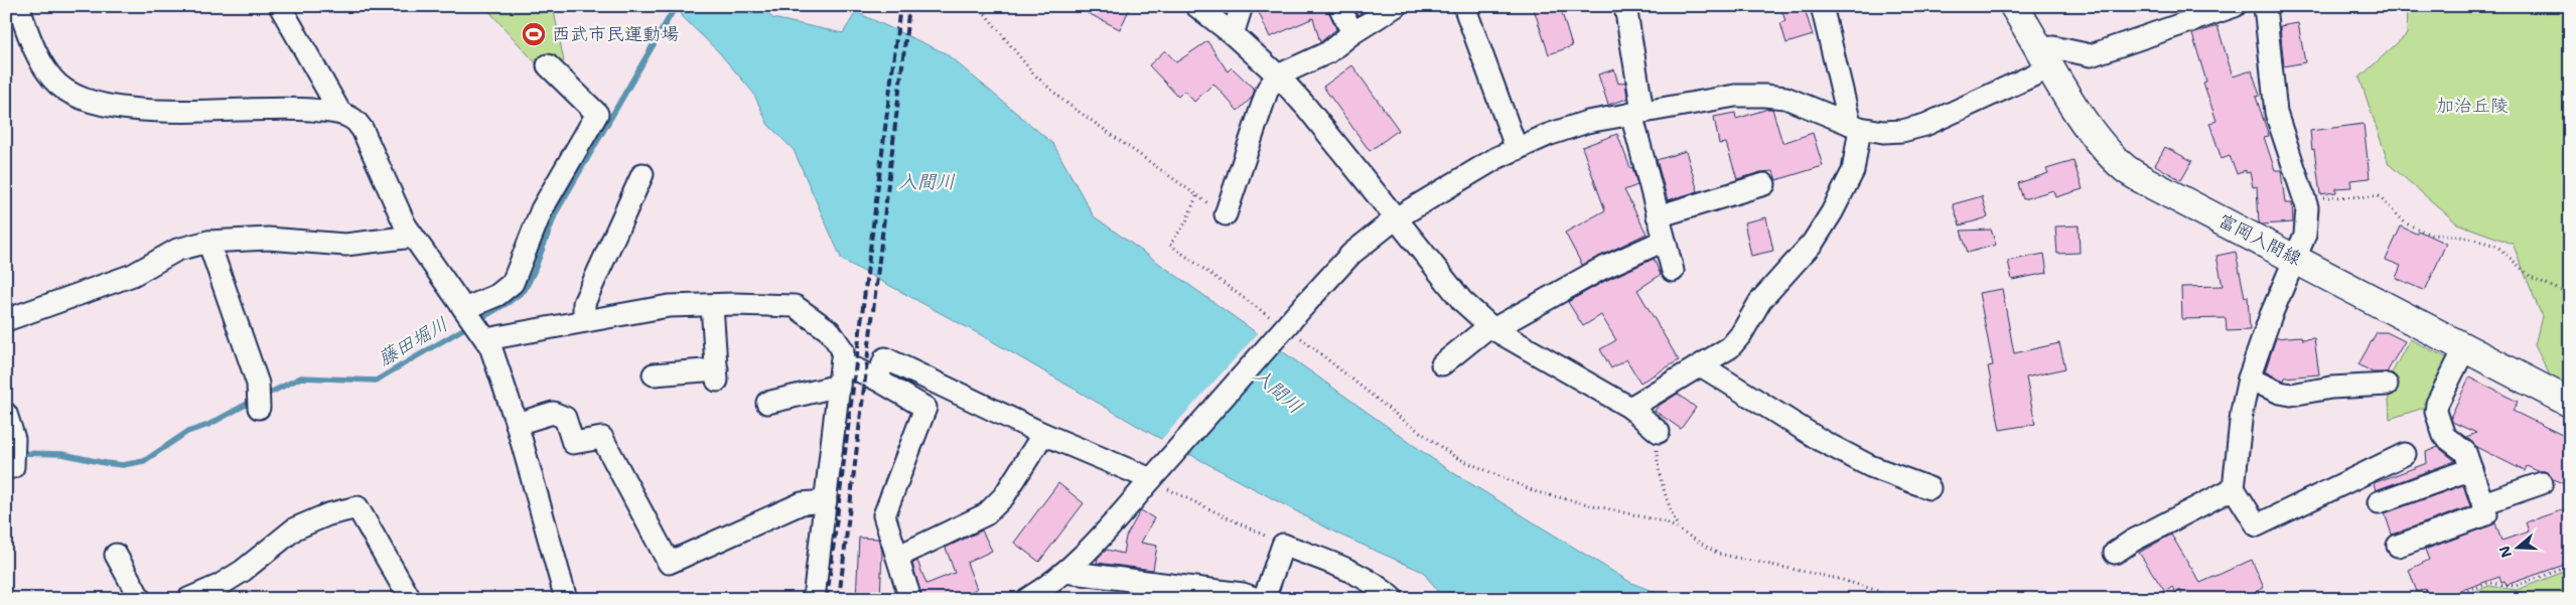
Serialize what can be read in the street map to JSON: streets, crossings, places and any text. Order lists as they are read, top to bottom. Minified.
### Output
{"streets":{"main road":["富岡入間線"]},"water":["入間川","藤田堀川"],"parks":["加治丘陵"],"places":{"sports":["西武市民運動場"]},"north":"left"}
